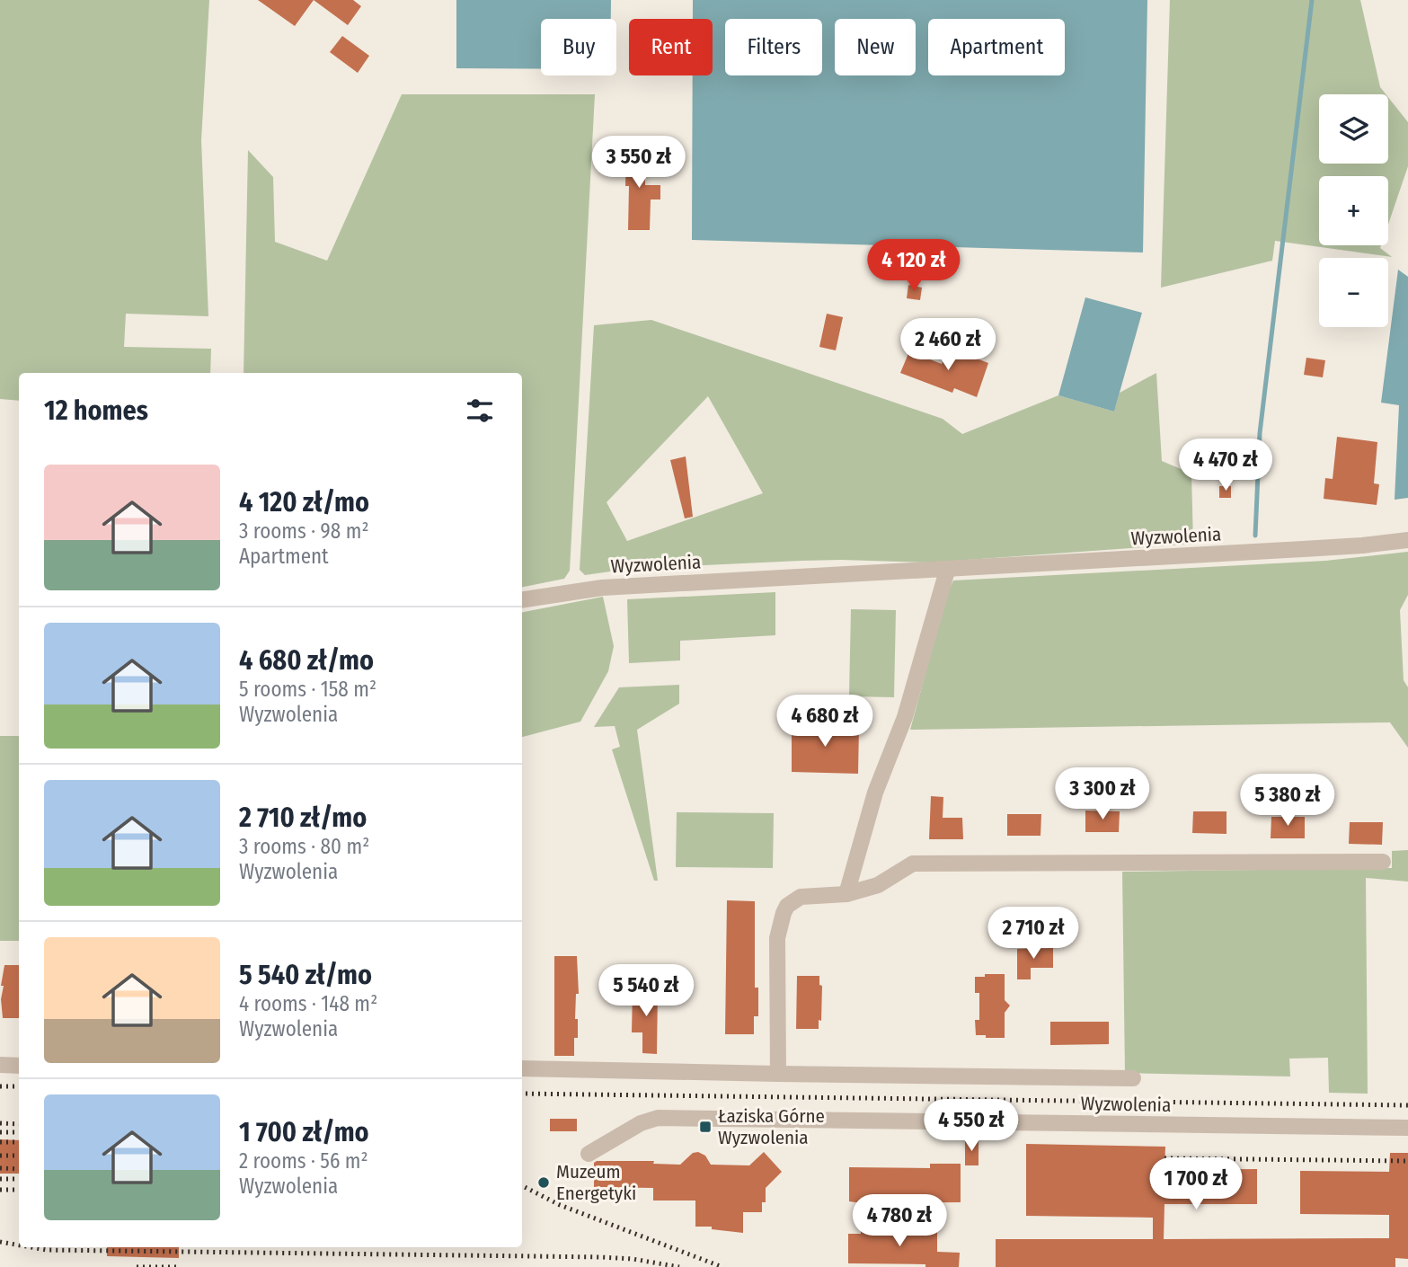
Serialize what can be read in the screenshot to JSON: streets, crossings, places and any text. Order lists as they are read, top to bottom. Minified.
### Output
{"streets":{"street":["Wyzwolenia"]},"places":{"transit":["Łaziska Górne Wyzwolenia"],"other":["Muzeum Energetyki"]},"page":{"chip":["Buy","Rent","Filters","New","Apartment"],"map_buttons":["+","−"],"price":["3 550 zł","4 120 zł","2 460 zł","4 470 zł","4 680 zł","3 300 zł","5 380 zł","2 710 zł","5 540 zł","4 550 zł","1 700 zł","4 780 zł"],"heading":"12 homes","list":[{"name":"4 120 zł/mo","note":"3 rooms · 98 m² · Apartment"},{"name":"4 680 zł/mo","note":"5 rooms · 158 m² · Wyzwolenia"},{"name":"2 710 zł/mo","note":"3 rooms · 80 m² · Wyzwolenia"},{"name":"5 540 zł/mo","note":"4 rooms · 148 m² · Wyzwolenia"},{"name":"1 700 zł/mo","note":"2 rooms · 56 m² · Wyzwolenia"}]}}
